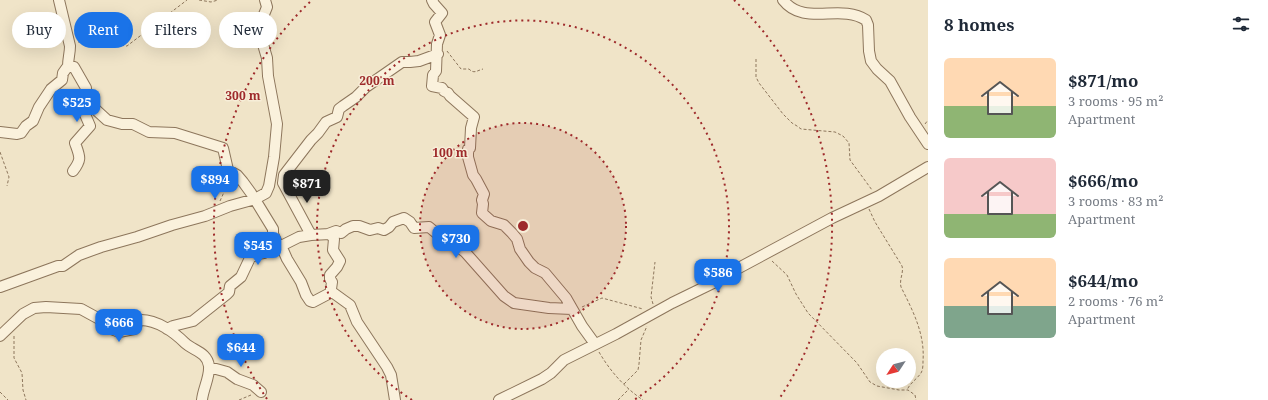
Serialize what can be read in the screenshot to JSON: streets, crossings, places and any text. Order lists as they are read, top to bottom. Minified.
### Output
{"north":"bottom left","page":{"heading":"8 homes","chip":["Buy","Rent","Filters","New"],"list":[{"name":"$871/mo","note":"3 rooms · 95 m² · Apartment"},{"name":"$666/mo","note":"3 rooms · 83 m² · Apartment"},{"name":"$644/mo","note":"2 rooms · 76 m² · Apartment"}],"price":["$525","$894","$871","$730","$545","$586","$666","$644"]},"rings":["200 m","300 m","100 m"]}
